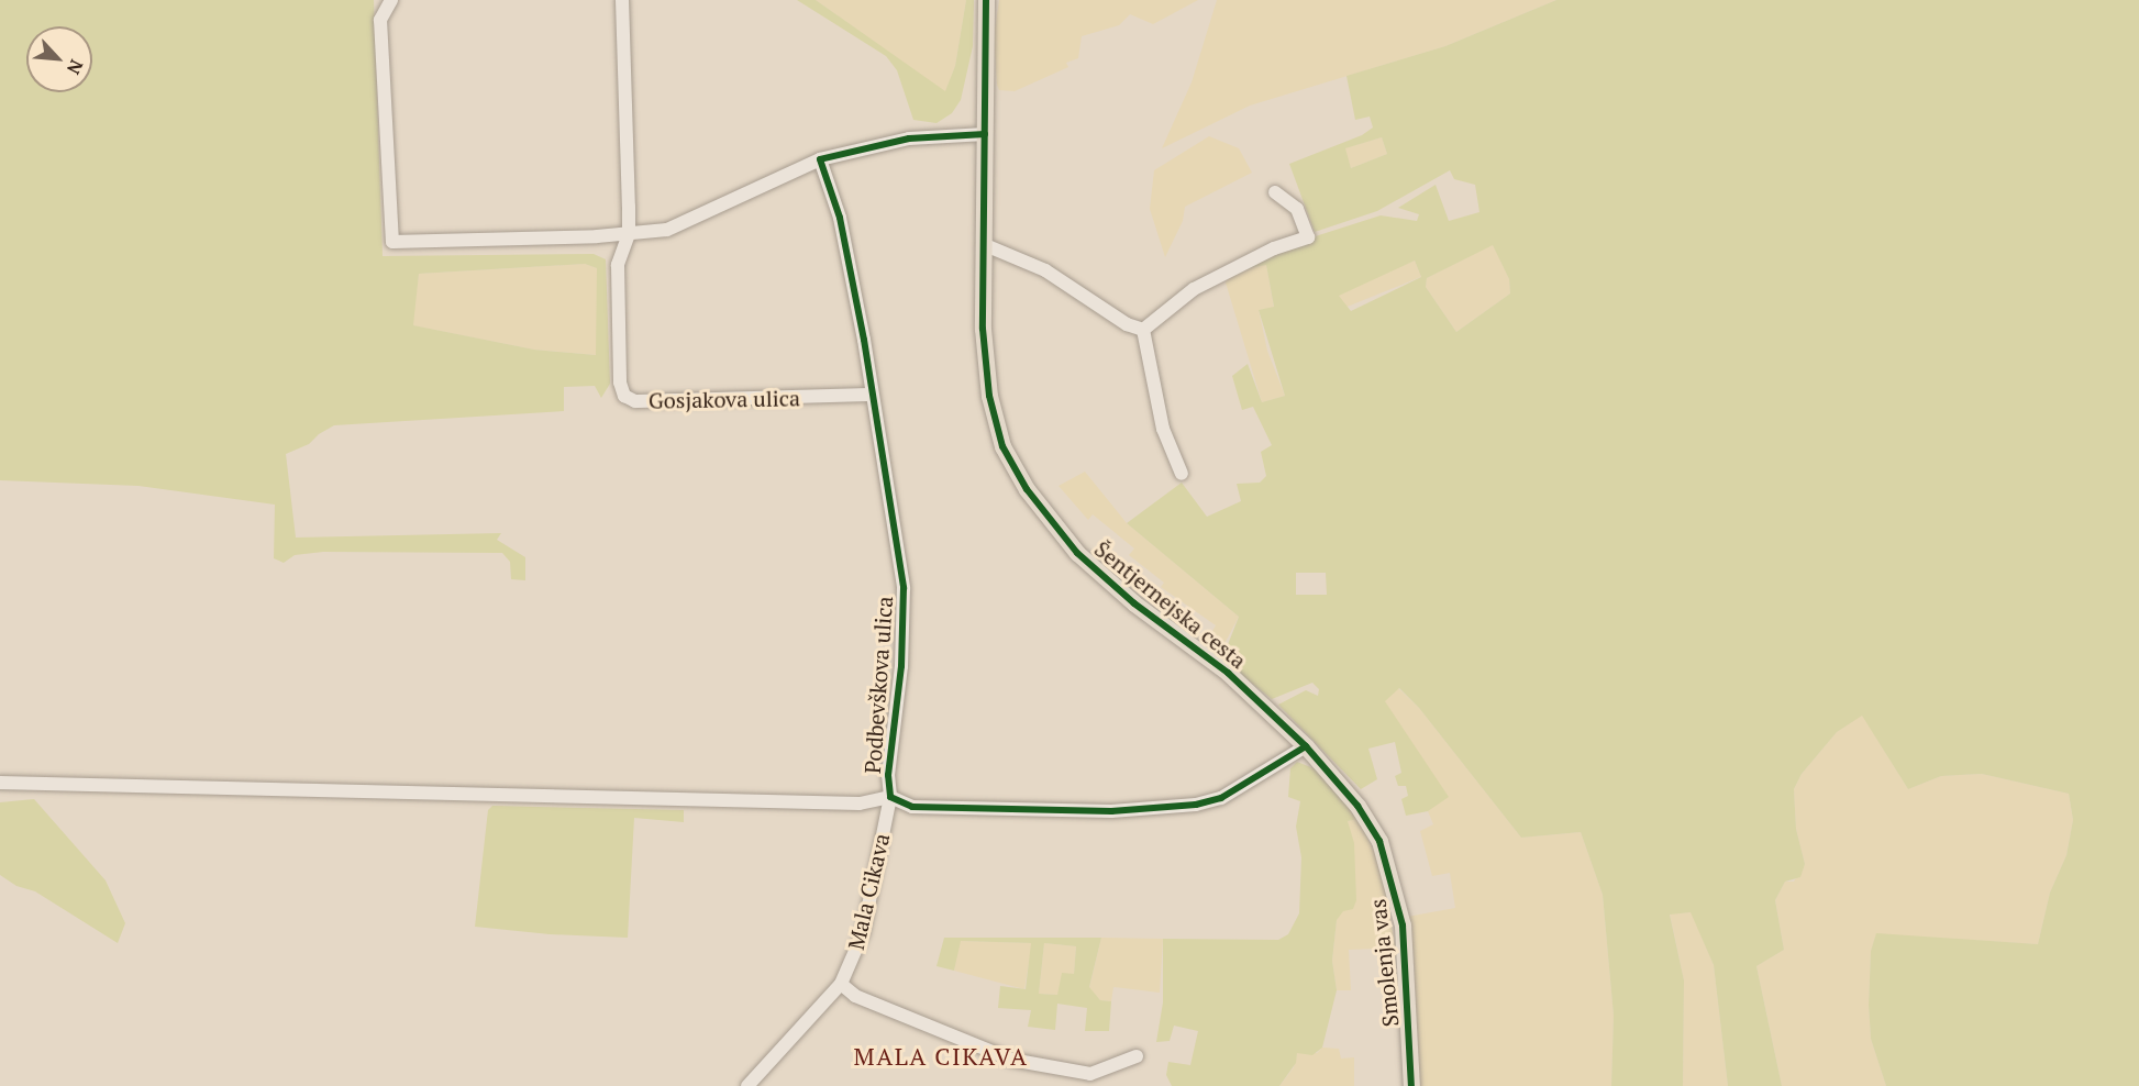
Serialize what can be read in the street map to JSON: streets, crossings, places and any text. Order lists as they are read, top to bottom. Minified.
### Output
{"streets":{"main road":["Šentjernejska cesta","Smolenja vas"],"street":["Gosjakova ulica","Podbevškova ulica","Mala Cikava"]},"crossings":[["Gosjakova ulica","Podbevškova ulica"],["Šentjernejska cesta","Podbevškova ulica"],["Šentjernejska cesta","Smolenja vas"],["Podbevškova ulica","Mala Cikava"],["Podbevškova ulica","Smolenja vas"]],"districts":["MALA CIKAVA"],"north":"bottom right"}
